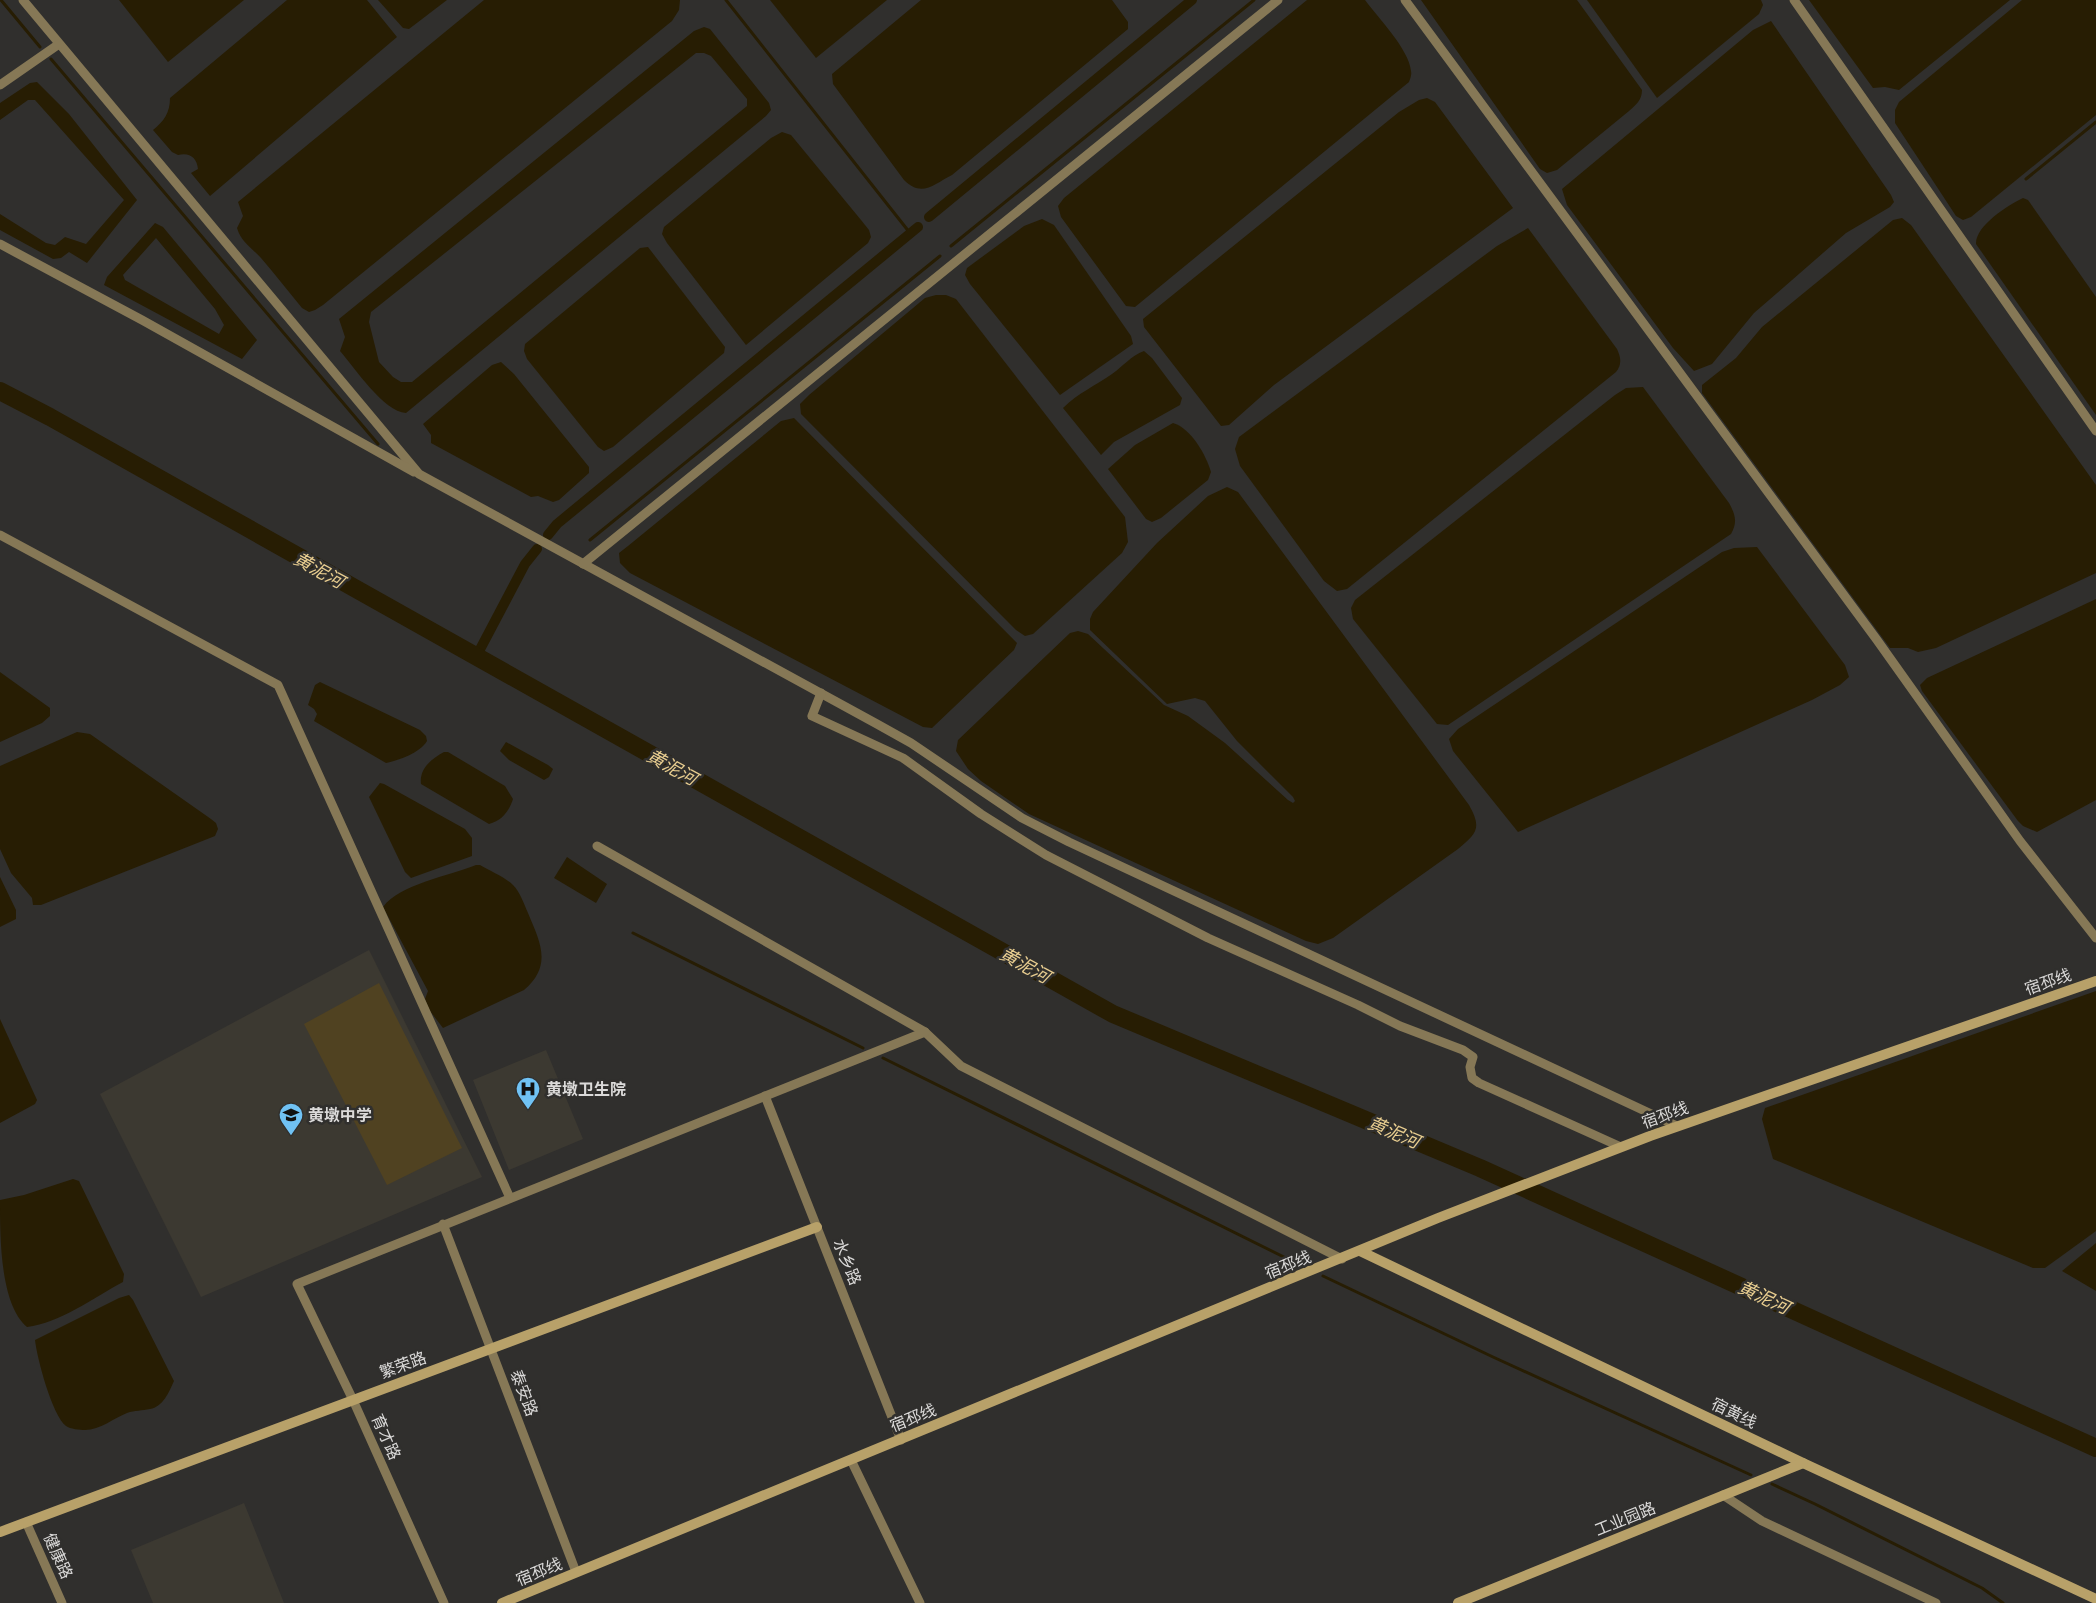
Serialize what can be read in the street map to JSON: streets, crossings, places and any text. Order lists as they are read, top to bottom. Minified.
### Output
{"streets":{"street":["宿邳线","水乡路","繁荣路","泰安路","宿黄线","育才路","工业园路","健康路"]},"crossings":[["宿邳线","水乡路"],["宿邳线","泰安路"],["宿邳线","宿黄线"],["水乡路","繁荣路"],["繁荣路","泰安路"],["繁荣路","育才路"],["繁荣路","健康路"],["泰安路","育才路"],["宿黄线","工业园路"]],"water":["黄泥河"],"places":{"hospital":["黄墩卫生院"],"school or university":["黄墩中学"]}}
